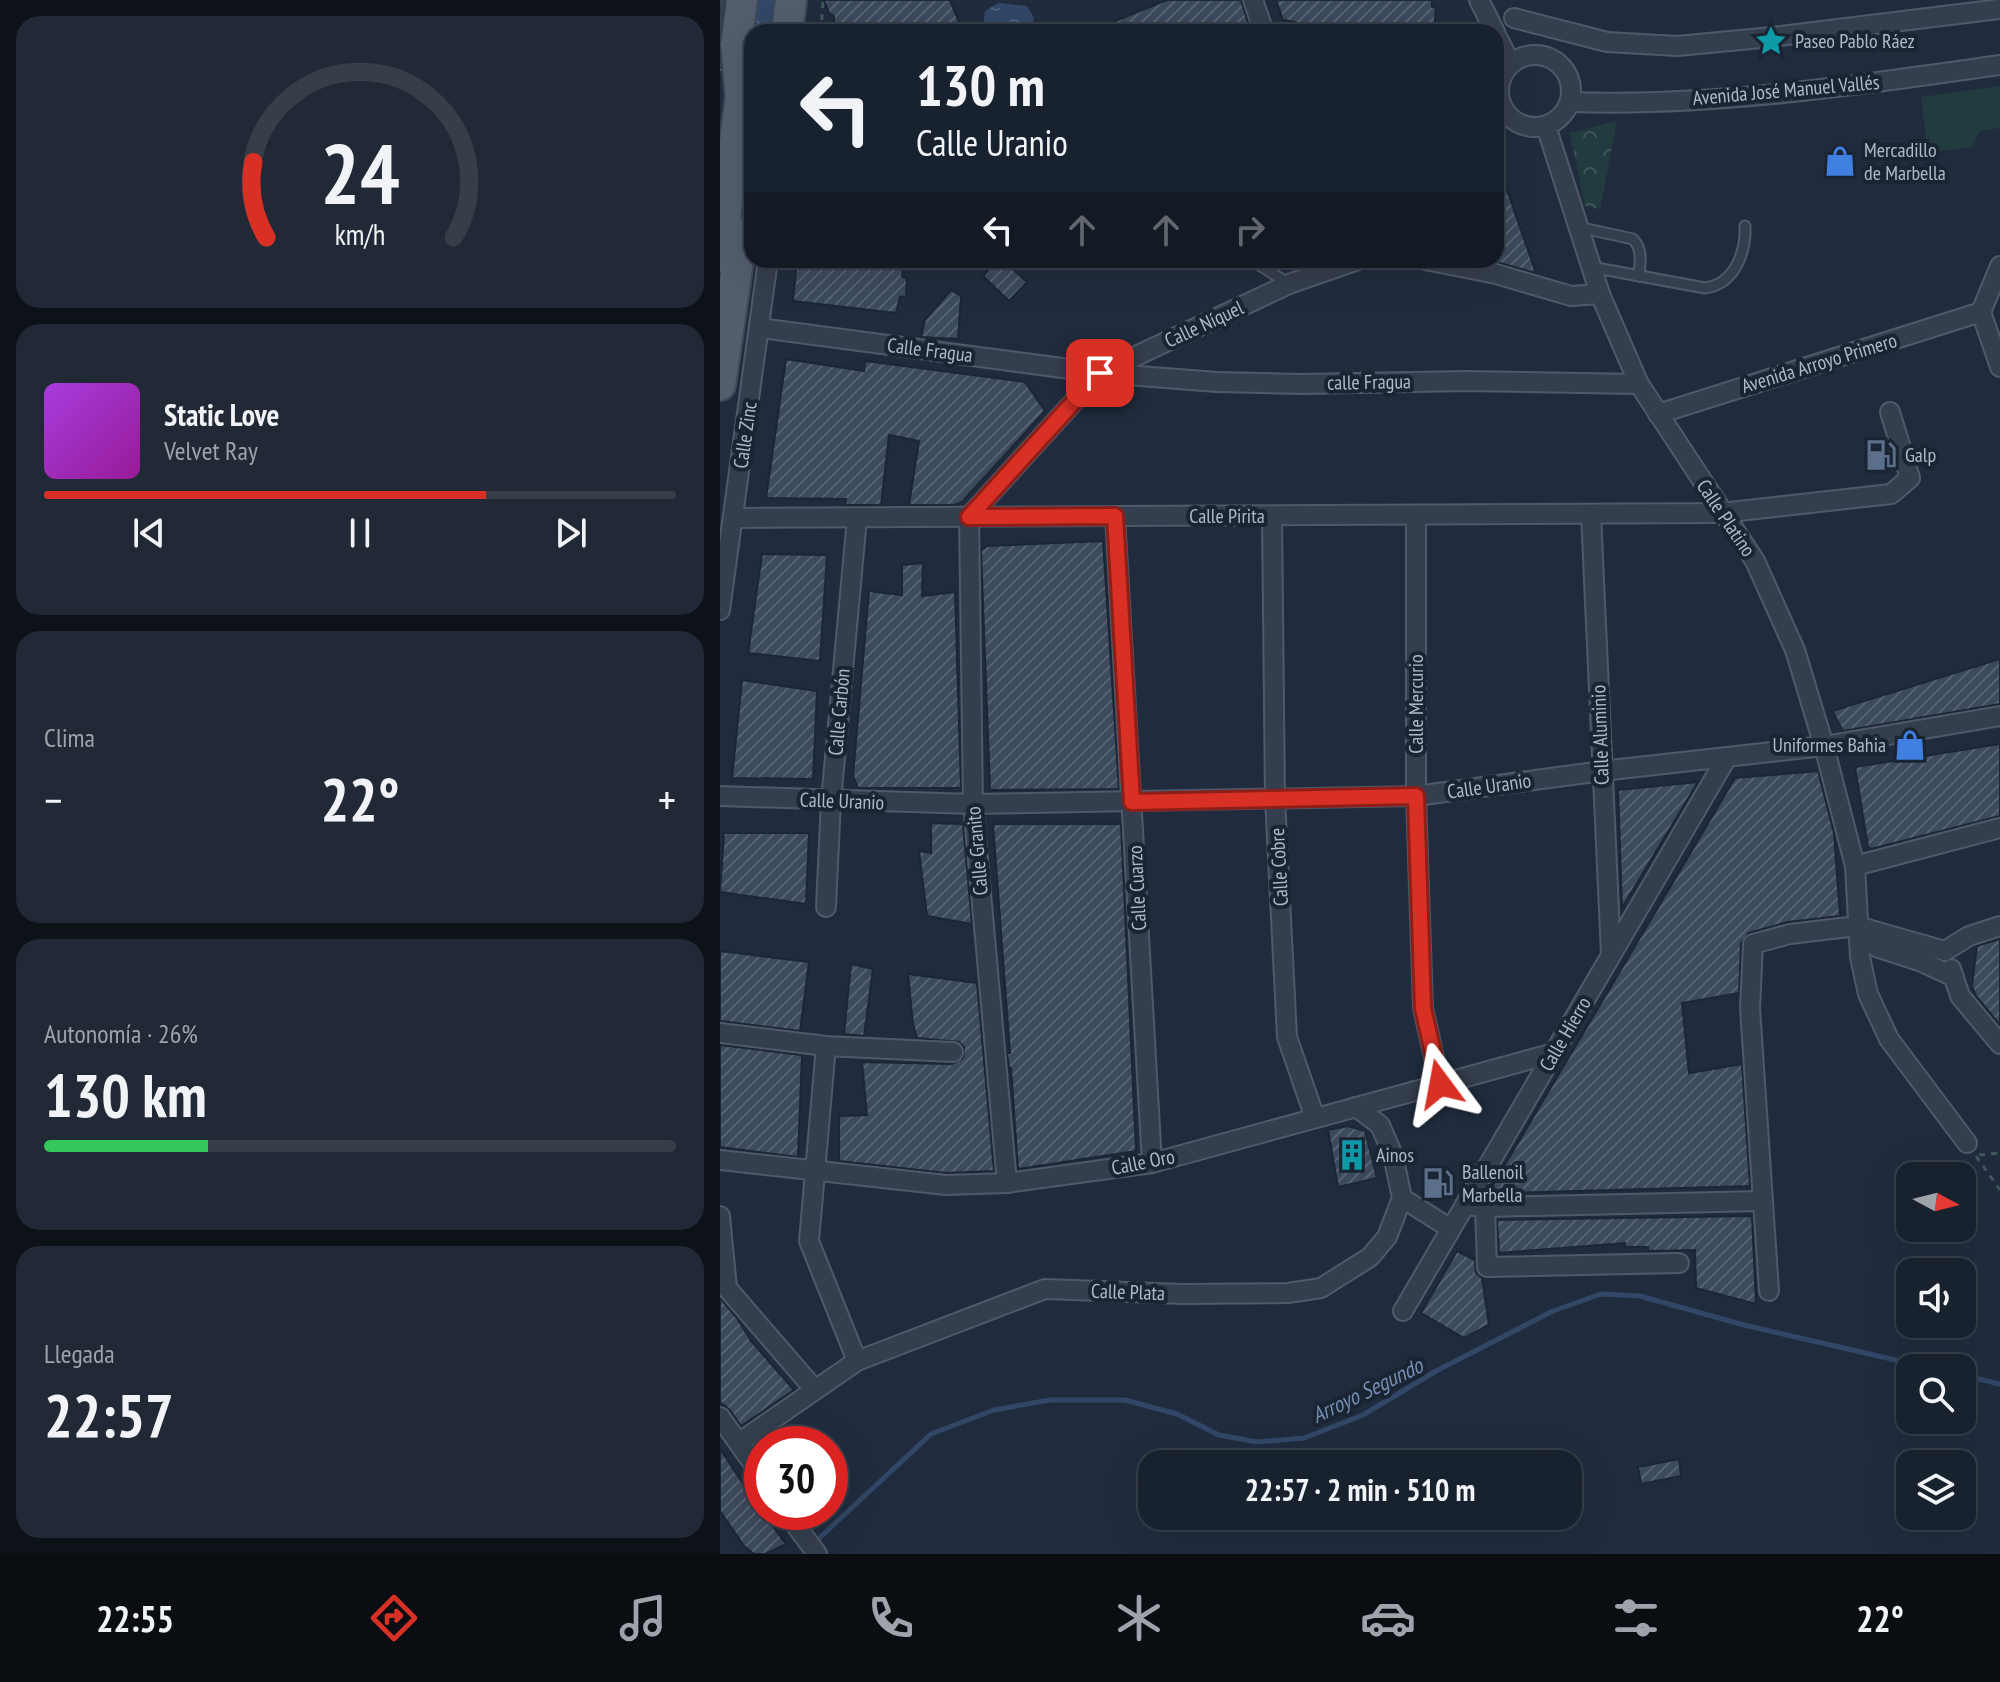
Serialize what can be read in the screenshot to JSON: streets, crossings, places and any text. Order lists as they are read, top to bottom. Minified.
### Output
{"streets":{"street":["Avenida José Manuel Vallés","Calle Níquel","Calle Fragua","Avenida Arroyo Primero","calle Fragua","Calle Zinc","Calle Pirita","Calle Platino","Calle Mercurio","Calle Carbón","Calle Aluminio","Calle Uranio","Calle Granito","Calle Cobre","Calle Cuarzo","Calle Hierro","Calle Oro","Calle Plata"]},"crossings":[["Calle Níquel","Calle Fragua"],["Calle Níquel","calle Fragua"],["Calle Níquel","Calle Pirita"],["Calle Níquel","Calle Granito"],["Calle Fragua","calle Fragua"],["Calle Fragua","Calle Zinc"],["Avenida Arroyo Primero","Calle Platino"],["calle Fragua","Calle Platino"],["Calle Zinc","Calle Pirita"],["Calle Pirita","Calle Platino"],["Calle Pirita","Calle Mercurio"],["Calle Pirita","Calle Carbón"],["Calle Pirita","Calle Aluminio"],["Calle Pirita","Calle Granito"],["Calle Pirita","Calle Cobre"],["Calle Pirita","Calle Cuarzo"],["Calle Platino","Calle Uranio"],["Calle Mercurio","Calle Uranio"],["Calle Mercurio","Calle Oro"],["Calle Carbón","Calle Uranio"],["Calle Aluminio","Calle Uranio"],["Calle Aluminio","Calle Hierro"],["Calle Uranio","Calle Granito"],["Calle Uranio","Calle Cobre"],["Calle Uranio","Calle Cuarzo"],["Calle Uranio","Calle Hierro"],["Calle Granito","Calle Oro"],["Calle Cobre","Calle Oro"],["Calle Cuarzo","Calle Oro"],["Calle Hierro","Calle Oro"]],"water":["Arroyo Segundo"],"places":{"place":["Paseo Pablo Ráez"],"shop":["Mercadillo de Marbella","Uniformes Bahia"],"fuel station":["Galp","Ballenoil Marbella"],"building":["Ainos"]},"north":"right","page":{"turn":["130 m","Calle Uranio"],"song":["Static Love","Velvet Ray"],"tile":["Clima",["Autonomía · 26%","130 km"],["Llegada","22:57"]],"heat":["−","22°","+"],"limit":"30","trip":"22:57 · 2 min · 510 m","tabs":["22:55","22°"],"gauge":["24","km/h"]}}
